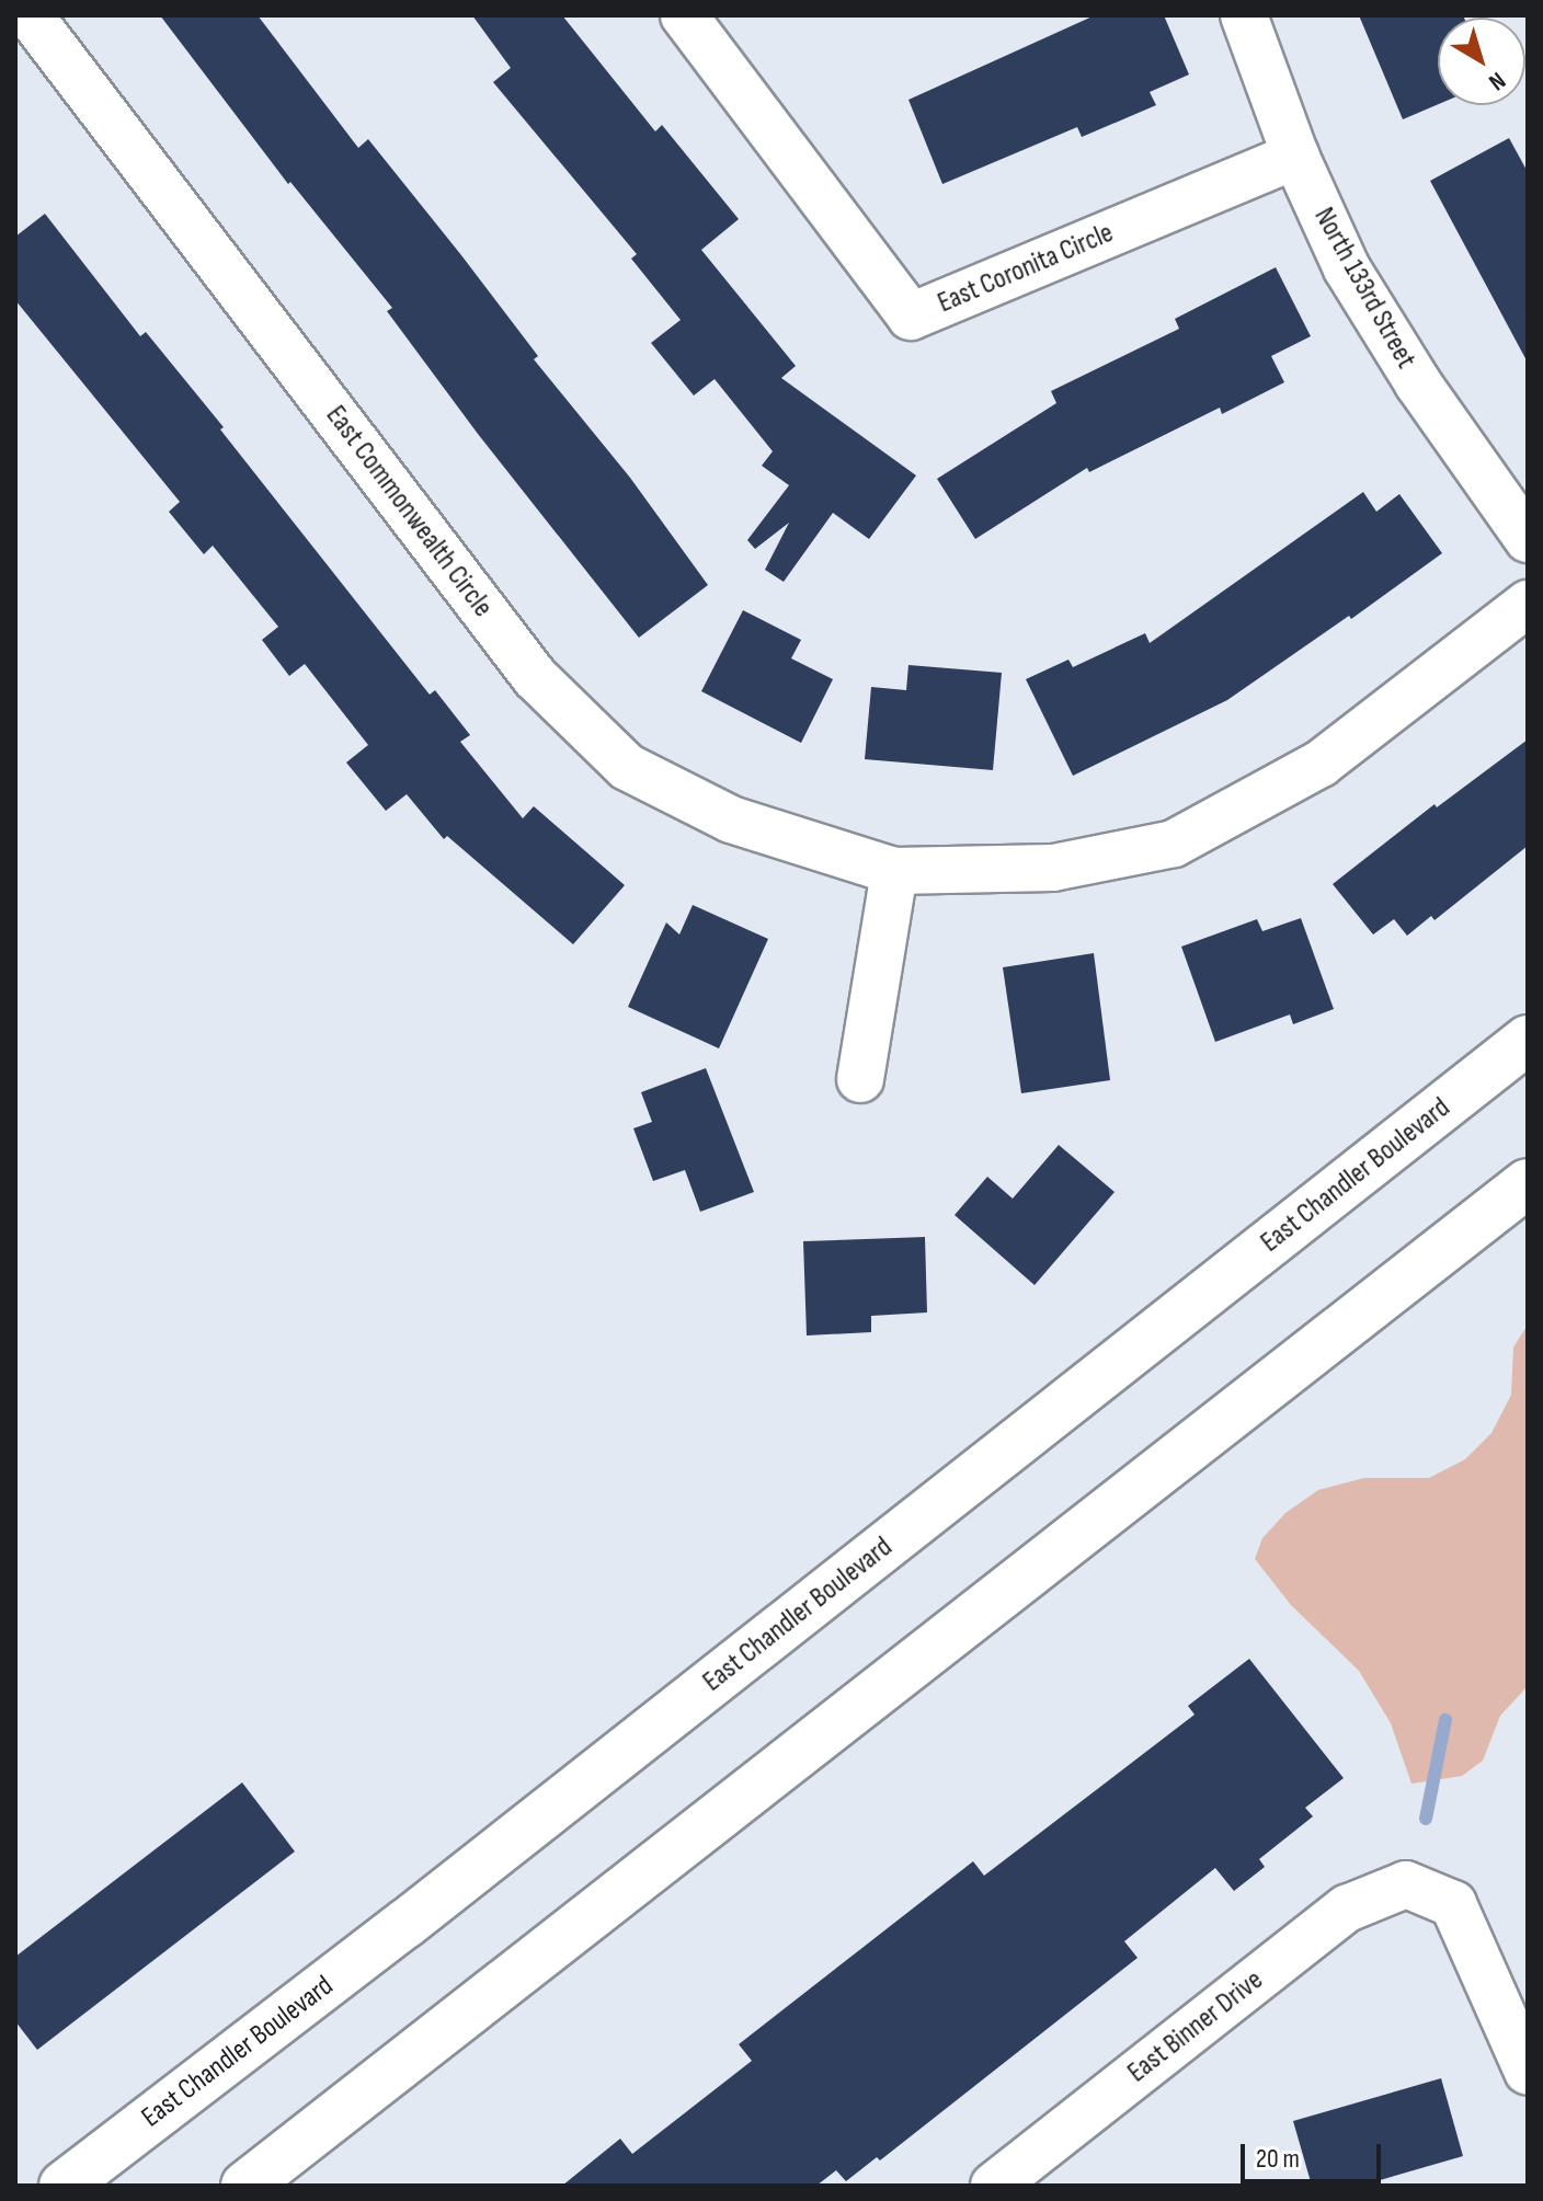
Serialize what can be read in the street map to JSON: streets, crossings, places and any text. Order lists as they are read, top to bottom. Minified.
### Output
{"streets":{"main road":["East Chandler Boulevard"],"street":["East Coronita Circle","North 133rd Street","East Commonwealth Circle","East Binner Drive"]},"crossings":[["East Coronita Circle","North 133rd Street"]],"scale_bar":"20 m","north":"bottom right"}
